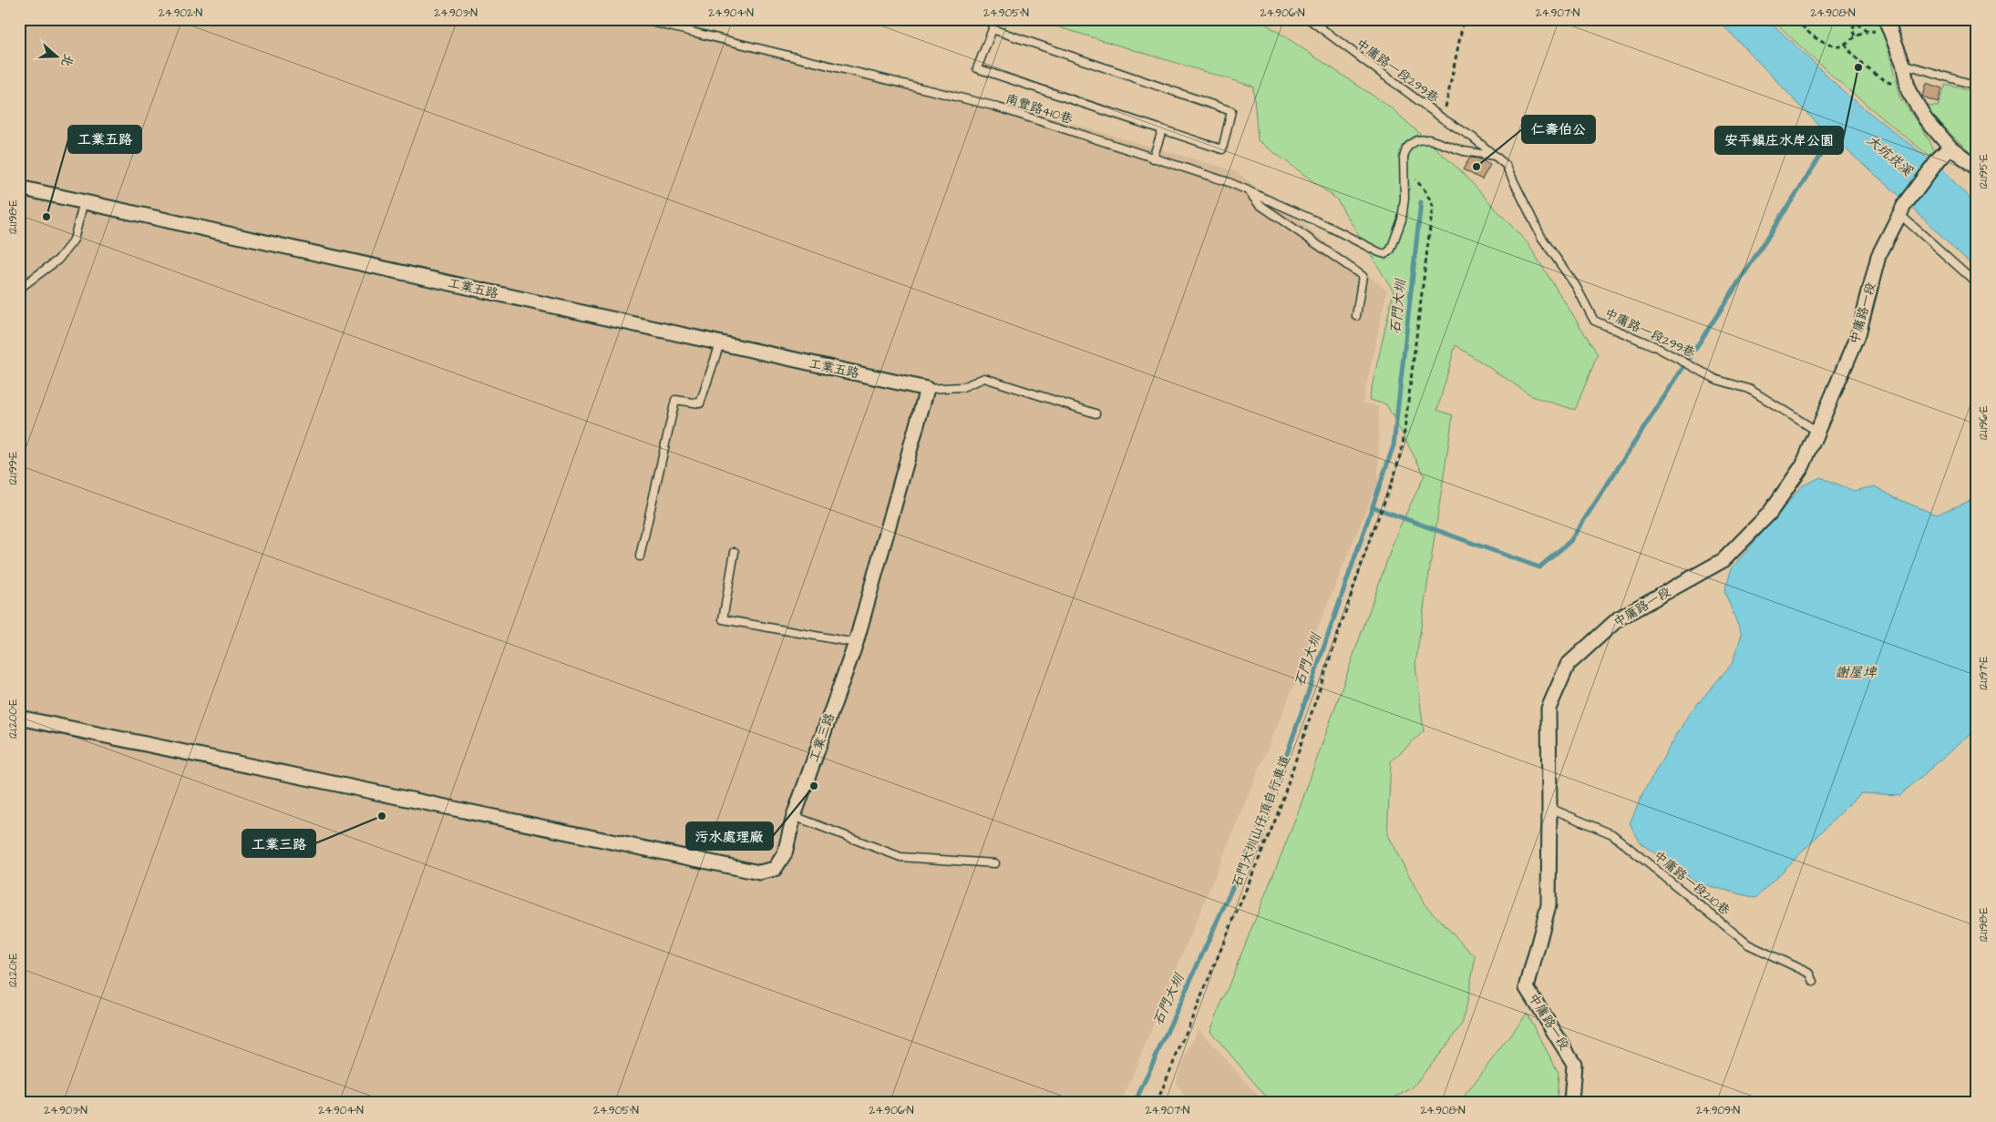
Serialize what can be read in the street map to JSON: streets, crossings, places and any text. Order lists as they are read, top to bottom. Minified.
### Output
{"streets":{"street":["工業五路","中庸路一段","工業三路"],"lane":["中庸路一段299巷","南豐路410巷","中庸路一段210巷"],"path":["石門大圳山仔頂自行車道"]},"crossings":[["中庸路一段299巷","中庸路一段"],["工業五路","工業三路"],["中庸路一段","中庸路一段210巷"]],"water":["大坑崁溪","石門大圳","謝屋埤"],"places":["安平鎮庄水岸公園","仁壽伯公","工業五路","污水處理廠","工業三路"],"north":"right","coordinates":["24.902°N","24.903°N","24.904°N","24.905°N","24.906°N","24.907°N","24.908°N","121.195°E","121.198°E","121.196°E","121.199°E","121.197°E","121.200°E","121.201°E","24.909°N"]}
